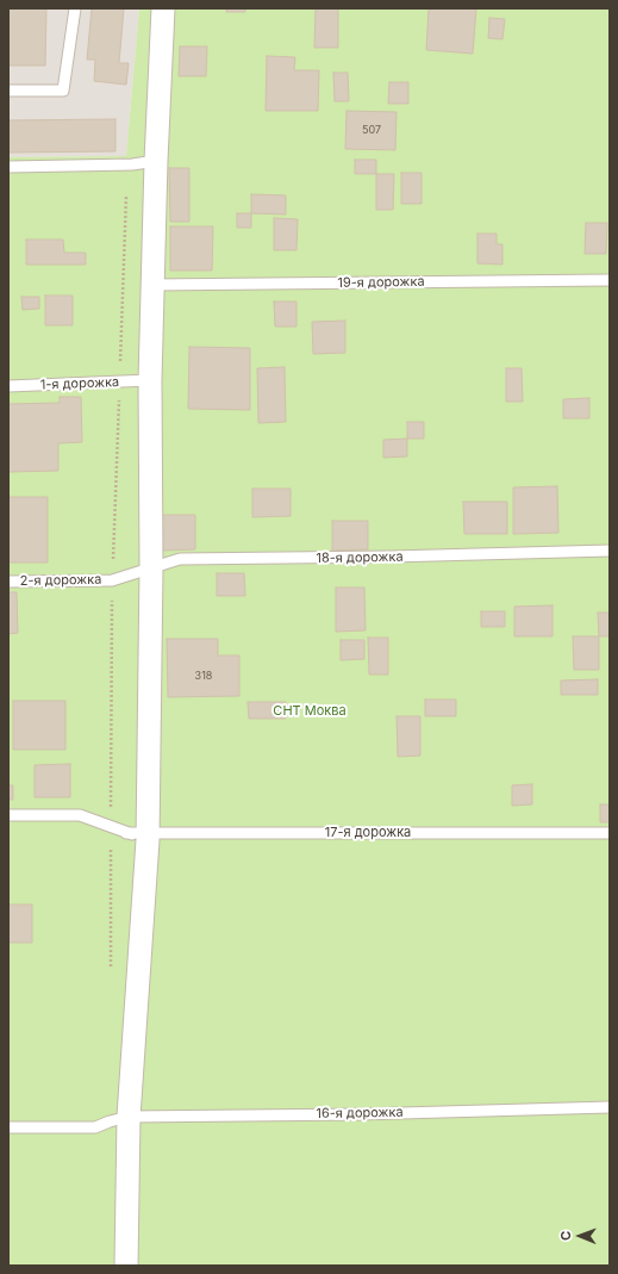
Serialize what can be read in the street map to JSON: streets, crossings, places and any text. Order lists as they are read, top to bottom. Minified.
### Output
{"streets":{"lane":["19-я дорожка","1-я дорожка","18-я дорожка","2-я дорожка","17-я дорожка","16-я дорожка"]},"crossings":[["18-я дорожка","2-я дорожка"]],"parks":["СНТ Моква"],"house_numbers":["507","318"],"north":"left"}
